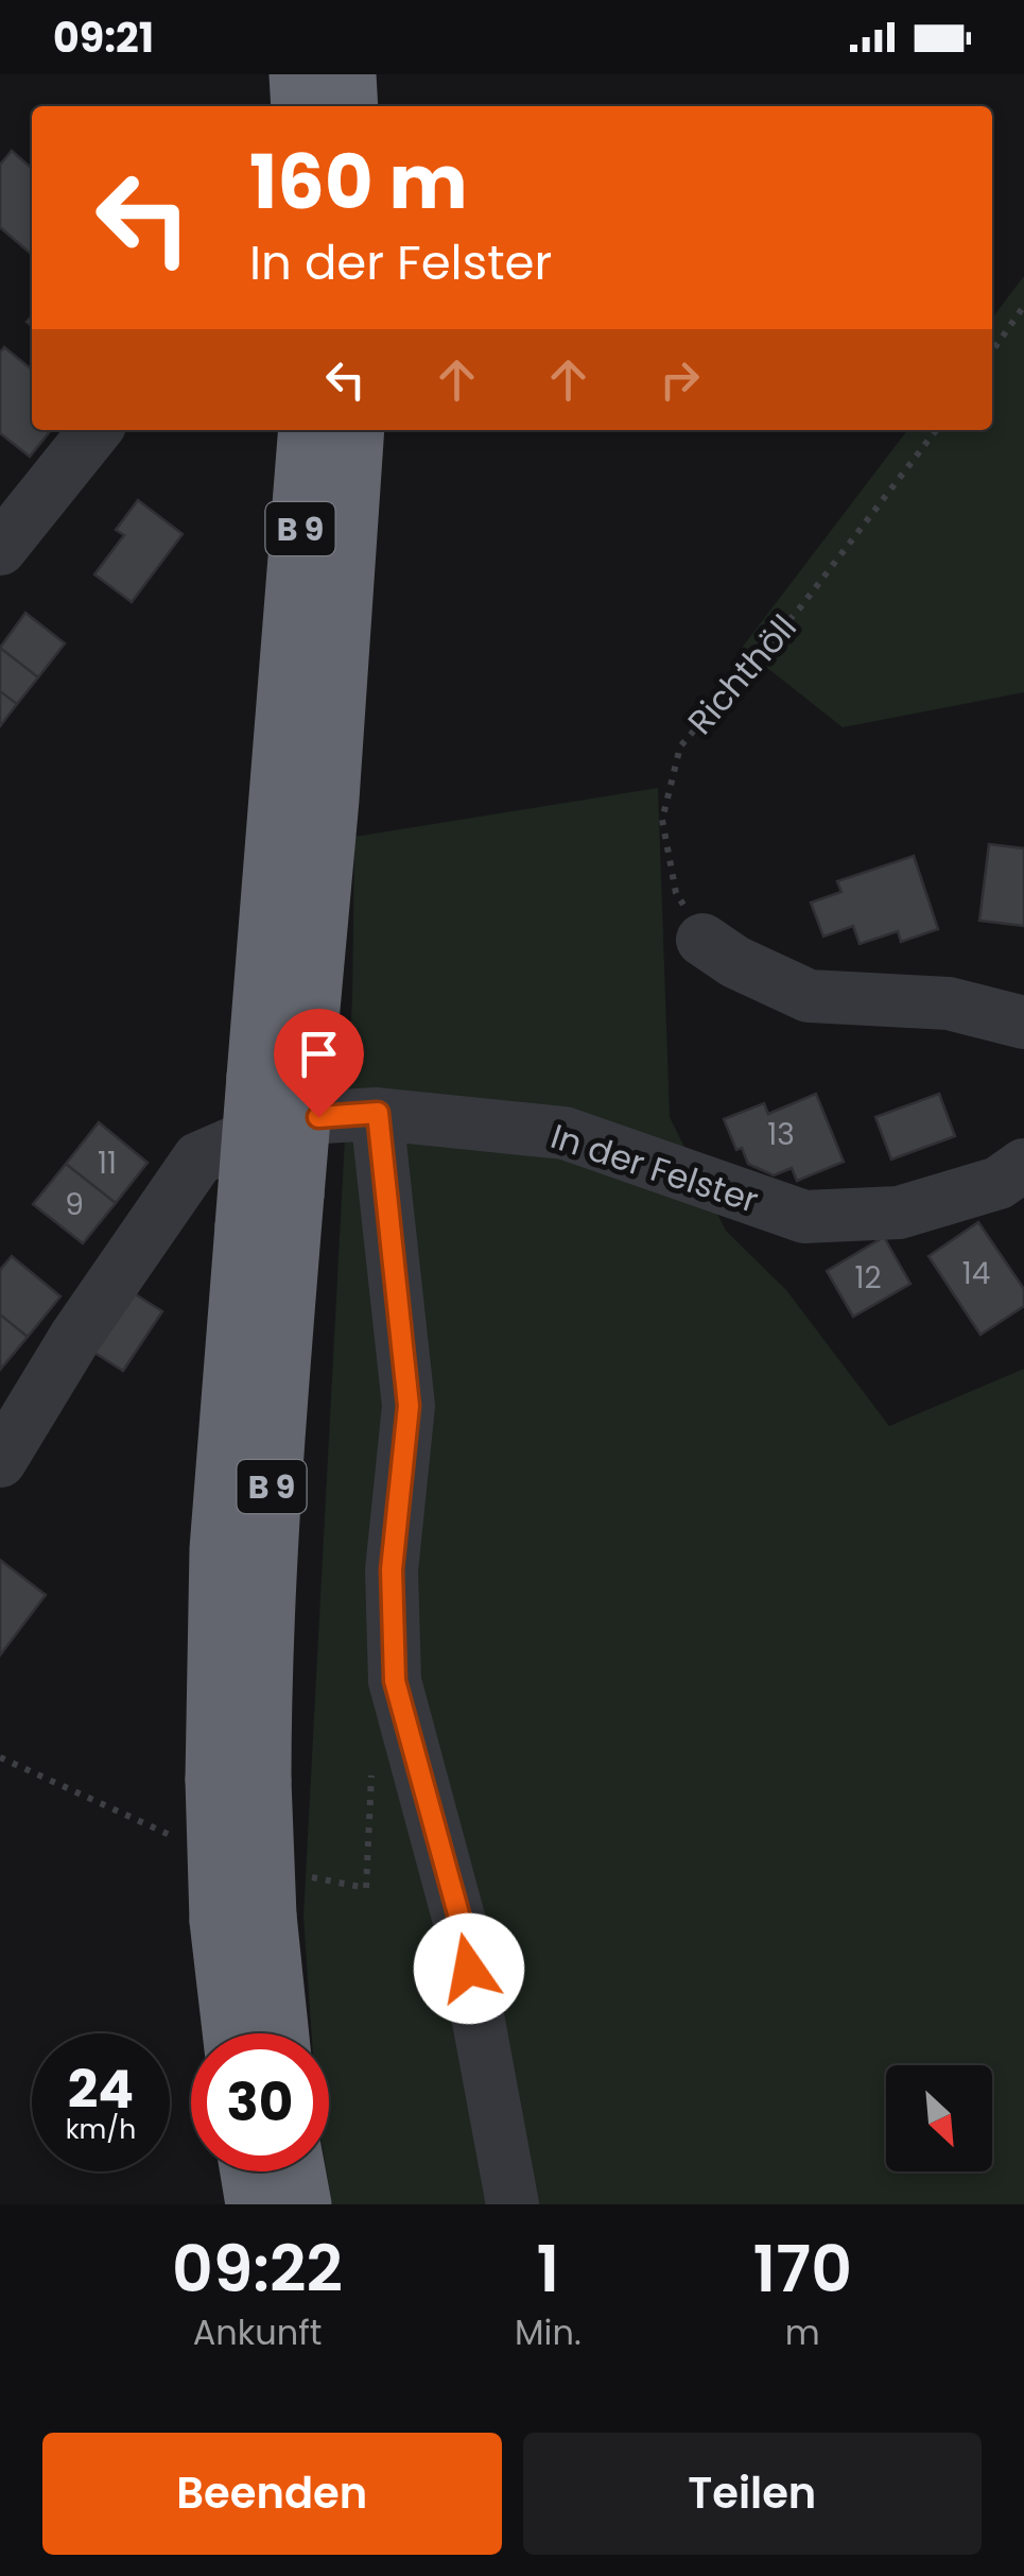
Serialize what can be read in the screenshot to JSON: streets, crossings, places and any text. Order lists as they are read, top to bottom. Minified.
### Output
{"streets":{"highway":["B 9"],"street":["In der Felster"],"path":["Richthöll"]},"house_numbers":["13","11","9","14","12"],"north":"bottom right","page":{"status":"09:21","turn":["160 m","In der Felster"],"speed":"24 km/h","limit":"30","eta":["09:22","Ankunft","1","Min.","170","m"],"buttons":["Beenden","Teilen"]}}
